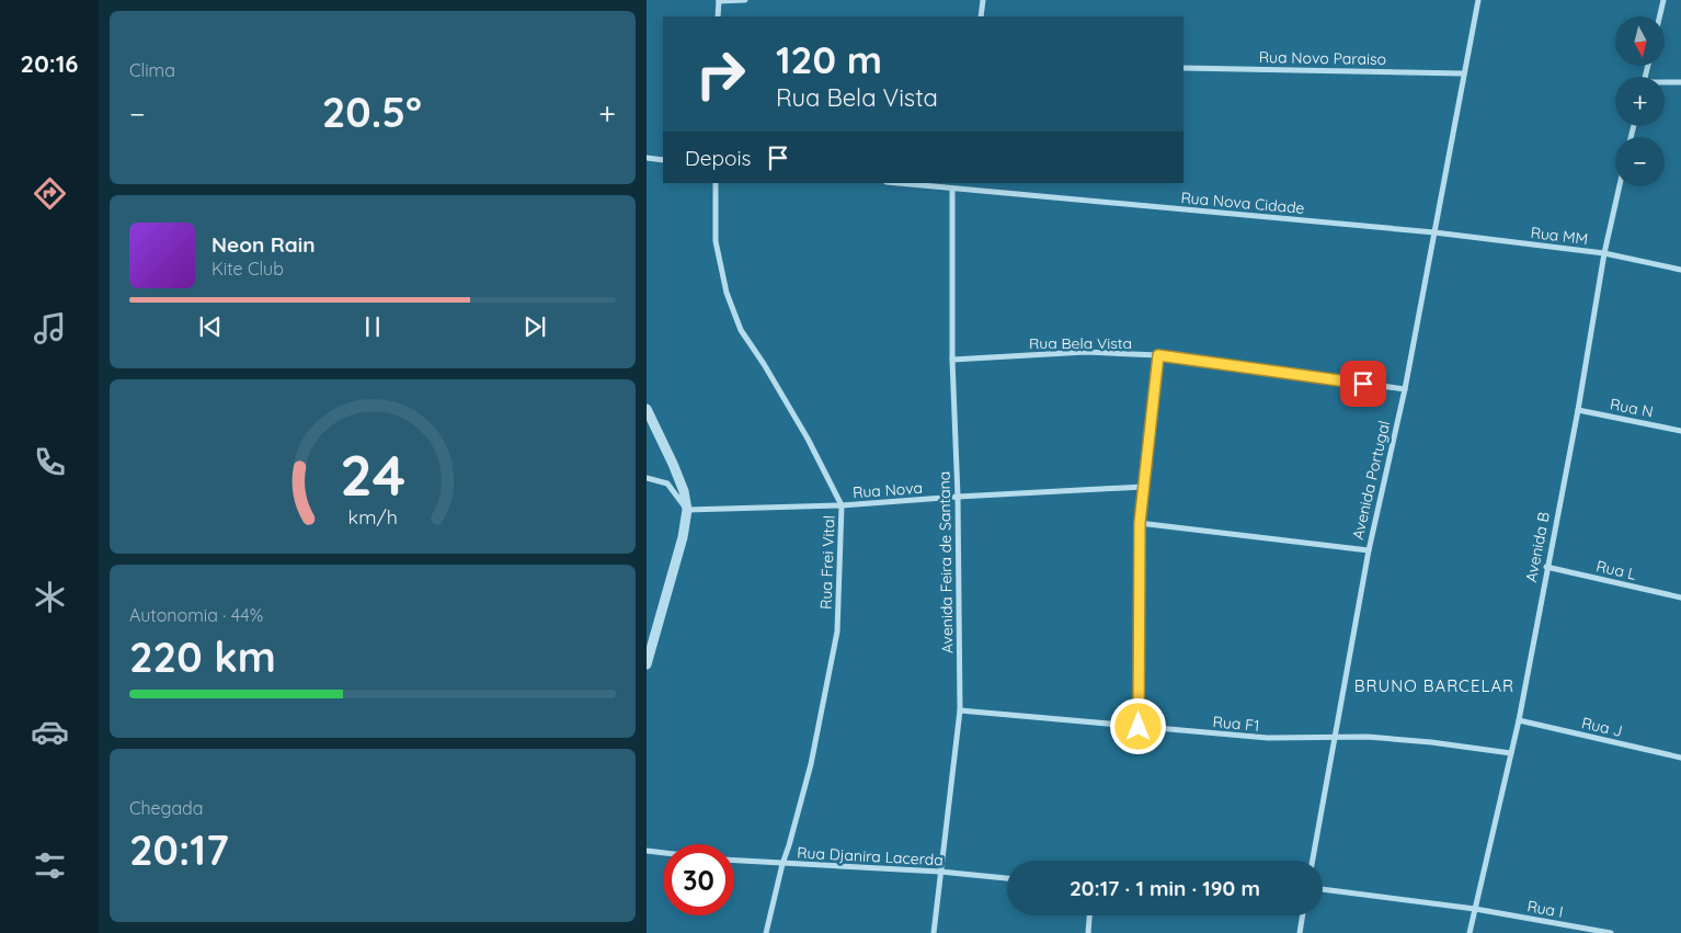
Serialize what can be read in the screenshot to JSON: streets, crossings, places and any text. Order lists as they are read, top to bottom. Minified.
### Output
{"streets":{"street":["Rua Novo Paraiso","Rua Nova Cidade","Rua MM","Rua Bela Vista","Rua N","Avenida Portugal","Rua Nova","Avenida B","Rua Frei Vital","Avenida Feira de Santana","Rua L","Rua F1","Rua J","Rua Djanira Lacerda","Rua I"]},"crossings":[["Rua Novo Paraiso","Avenida Portugal"],["Rua Nova Cidade","Rua MM"],["Rua Nova Cidade","Avenida Portugal"],["Rua Nova Cidade","Avenida Feira de Santana"],["Rua MM","Avenida Portugal"],["Rua MM","Avenida B"],["Rua Bela Vista","Avenida Portugal"],["Rua Bela Vista","Avenida Feira de Santana"],["Rua N","Avenida B"],["Avenida Portugal","Rua F1"],["Rua Nova","Rua Frei Vital"],["Rua Nova","Avenida Feira de Santana"],["Avenida B","Rua L"],["Avenida B","Rua F1"],["Avenida B","Rua J"],["Avenida B","Rua I"],["Rua Frei Vital","Rua Djanira Lacerda"],["Avenida Feira de Santana","Rua F1"],["Avenida Feira de Santana","Rua Djanira Lacerda"]],"districts":["BRUNO BARCELAR"],"north":"bottom","page":{"tabs":"20:16","tile":["Clima",["Autonomia · 44%","220 km"],["Chegada","20:17"]],"map_buttons":["+","−"],"turn":["120 m","Rua Bela Vista"],"heat":["−","20.5°","+"],"then":"Depois","song":["Neon Rain","Kite Club"],"limit":"30","trip":"20:17 · 1 min · 190 m","gauge":["24","km/h"]}}
